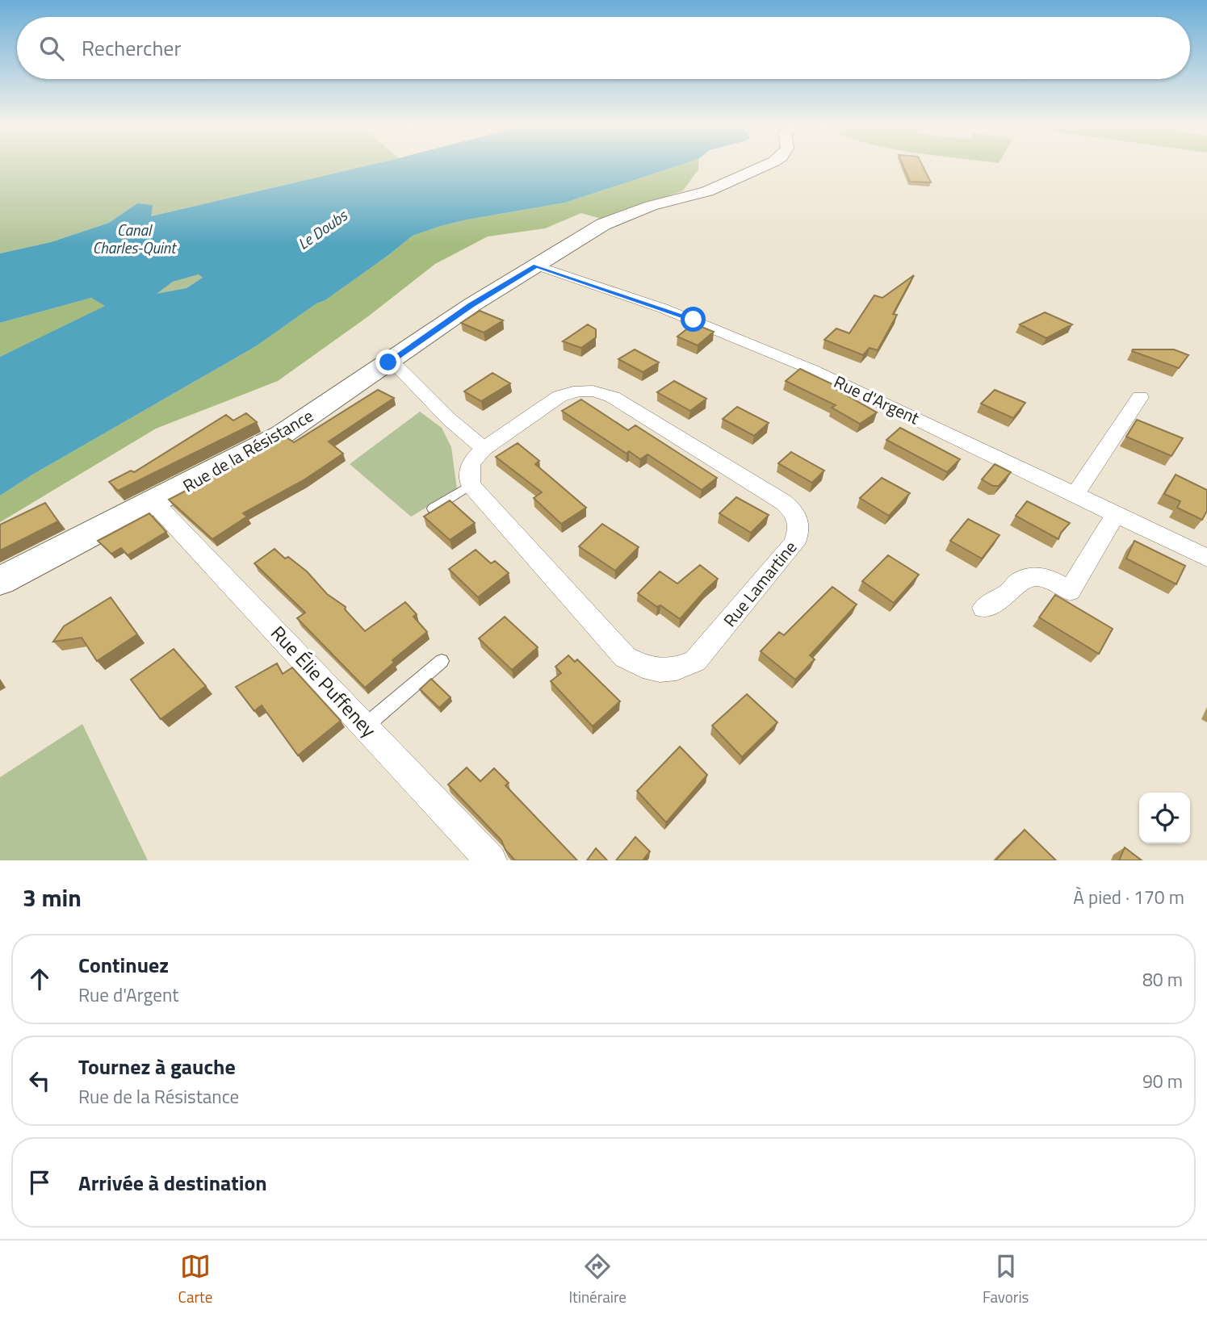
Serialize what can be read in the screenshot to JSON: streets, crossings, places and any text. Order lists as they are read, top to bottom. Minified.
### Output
{"streets":{"street":["Rue d'Argent","Rue de la Résistance","Rue Lamartine","Rue Élie Puffeney"]},"crossings":[["Rue d'Argent","Rue de la Résistance"],["Rue de la Résistance","Rue Élie Puffeney"]],"water":["Canal Charles-Quint","Le Doubs"],"page":{"search":"Rechercher","heading":["3 min","À pied · 170 m"],"list":[["Continuez","Rue d'Argent","80 m"],["Tournez à gauche","Rue de la Résistance","90 m"],"Arrivée à destination"],"nav":["Carte","Itinéraire","Favoris"]}}
